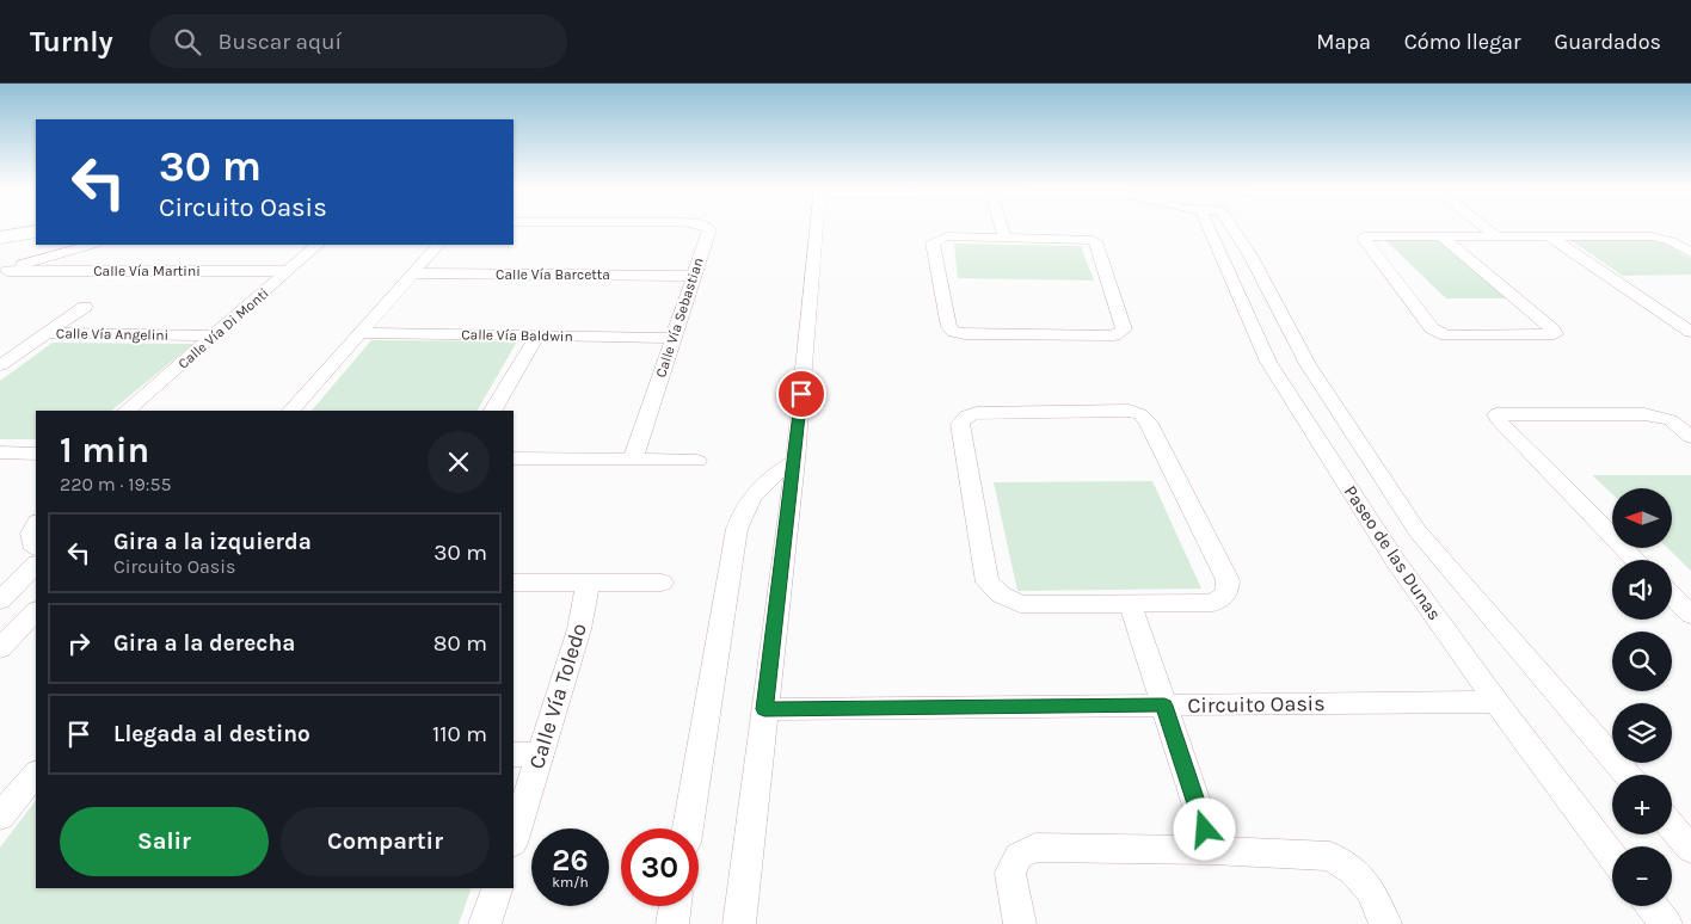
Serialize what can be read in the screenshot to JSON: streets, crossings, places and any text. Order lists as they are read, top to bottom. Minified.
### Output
{"streets":{"street":["Calle Vía Martini","Calle Vía Barcetta","Calle Vía Sebastian","Calle Vía Di Monti","Calle Vía Angelini","Calle Vía Baldwin","Paseo de las Dunas","Calle Vía Toledo","Circuito Oasis"]},"crossings":[["Calle Vía Martini","Calle Vía Di Monti"],["Calle Vía Barcetta","Calle Vía Sebastian"],["Calle Vía Sebastian","Calle Vía Baldwin"],["Calle Vía Di Monti","Calle Vía Angelini"],["Paseo de las Dunas","Circuito Oasis"]],"north":"left","page":{"header":"Turnly","search":"Buscar aquí","nav":["Mapa","Cómo llegar","Guardados"],"turn":["30 m","Circuito Oasis"],"heading":["1 min","220 m · 19:55"],"map_buttons":["+","−"],"list":[{"name":"Gira a la izquierda","note":"Circuito Oasis","value":"30 m"},{"name":"Gira a la derecha","value":"80 m"},{"name":"Llegada al destino","value":"110 m"}],"buttons":["Salir","Compartir"],"speed":"26 km/h","limit":"30"}}
